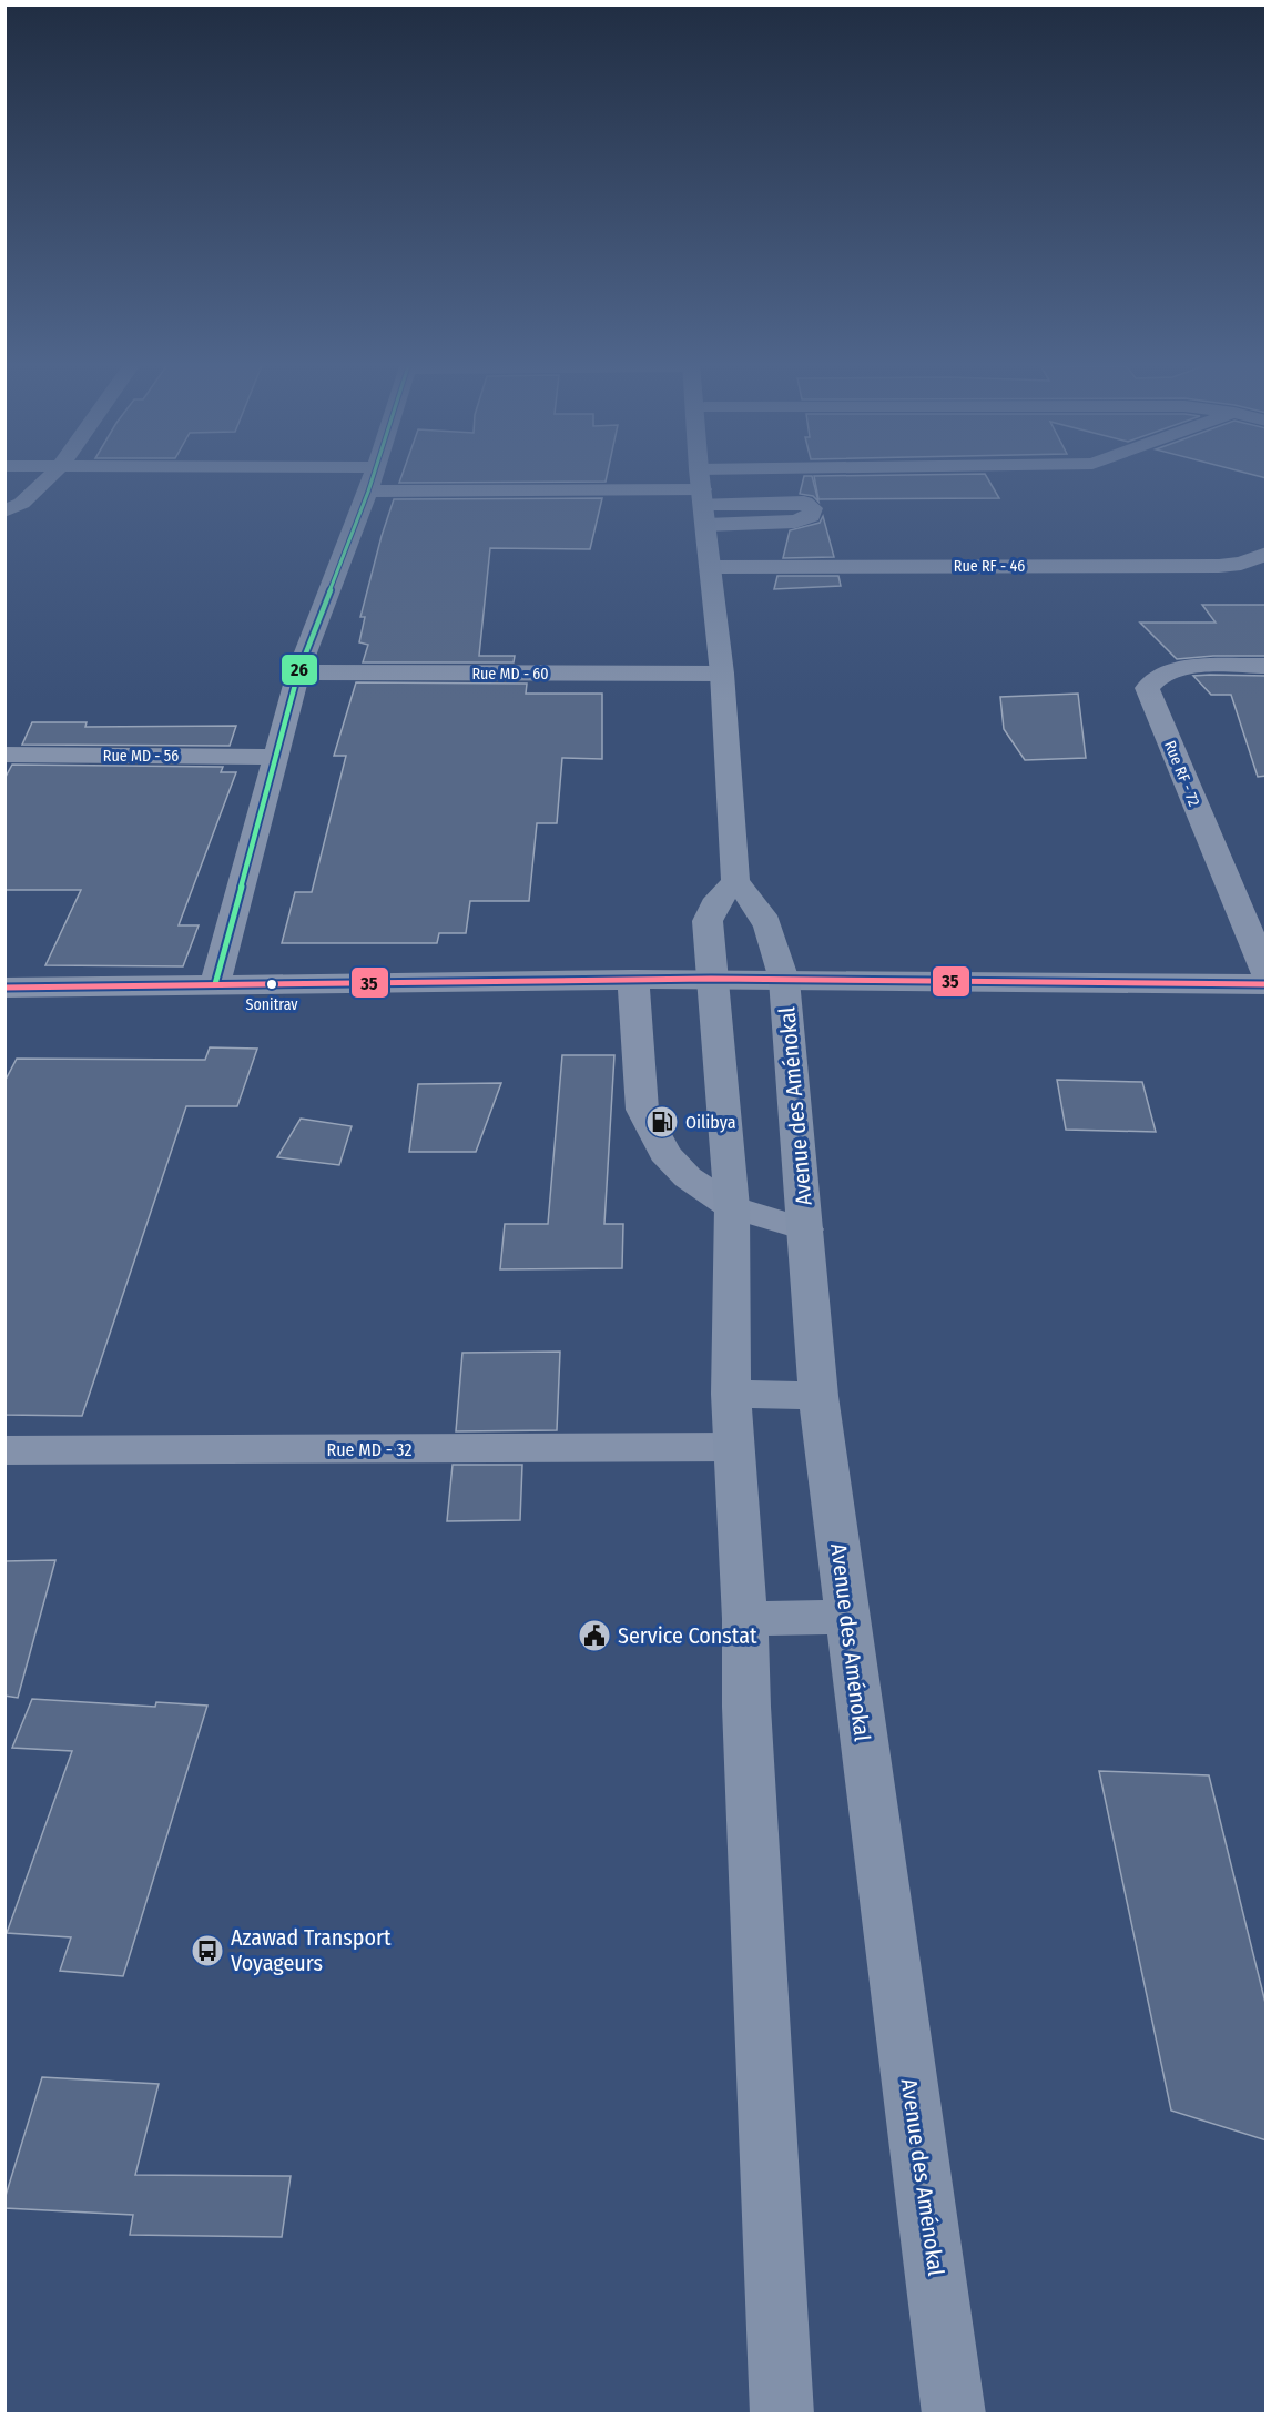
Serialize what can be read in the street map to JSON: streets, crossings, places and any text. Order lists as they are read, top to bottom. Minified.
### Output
{"streets":{"main road":["Avenue des Aménokal"],"street":["Rue RF - 46","Rue MD - 60","Rue MD - 56","Rue RF - 72","Rue MD - 32"]},"places":{"other":["Sonitrav"],"fuel station":["Oilibya"],"public building":["Service Constat"],"bus stop":["Azawad Transport Voyageurs"]},"lines":["transit line 26","transit line 35"]}
